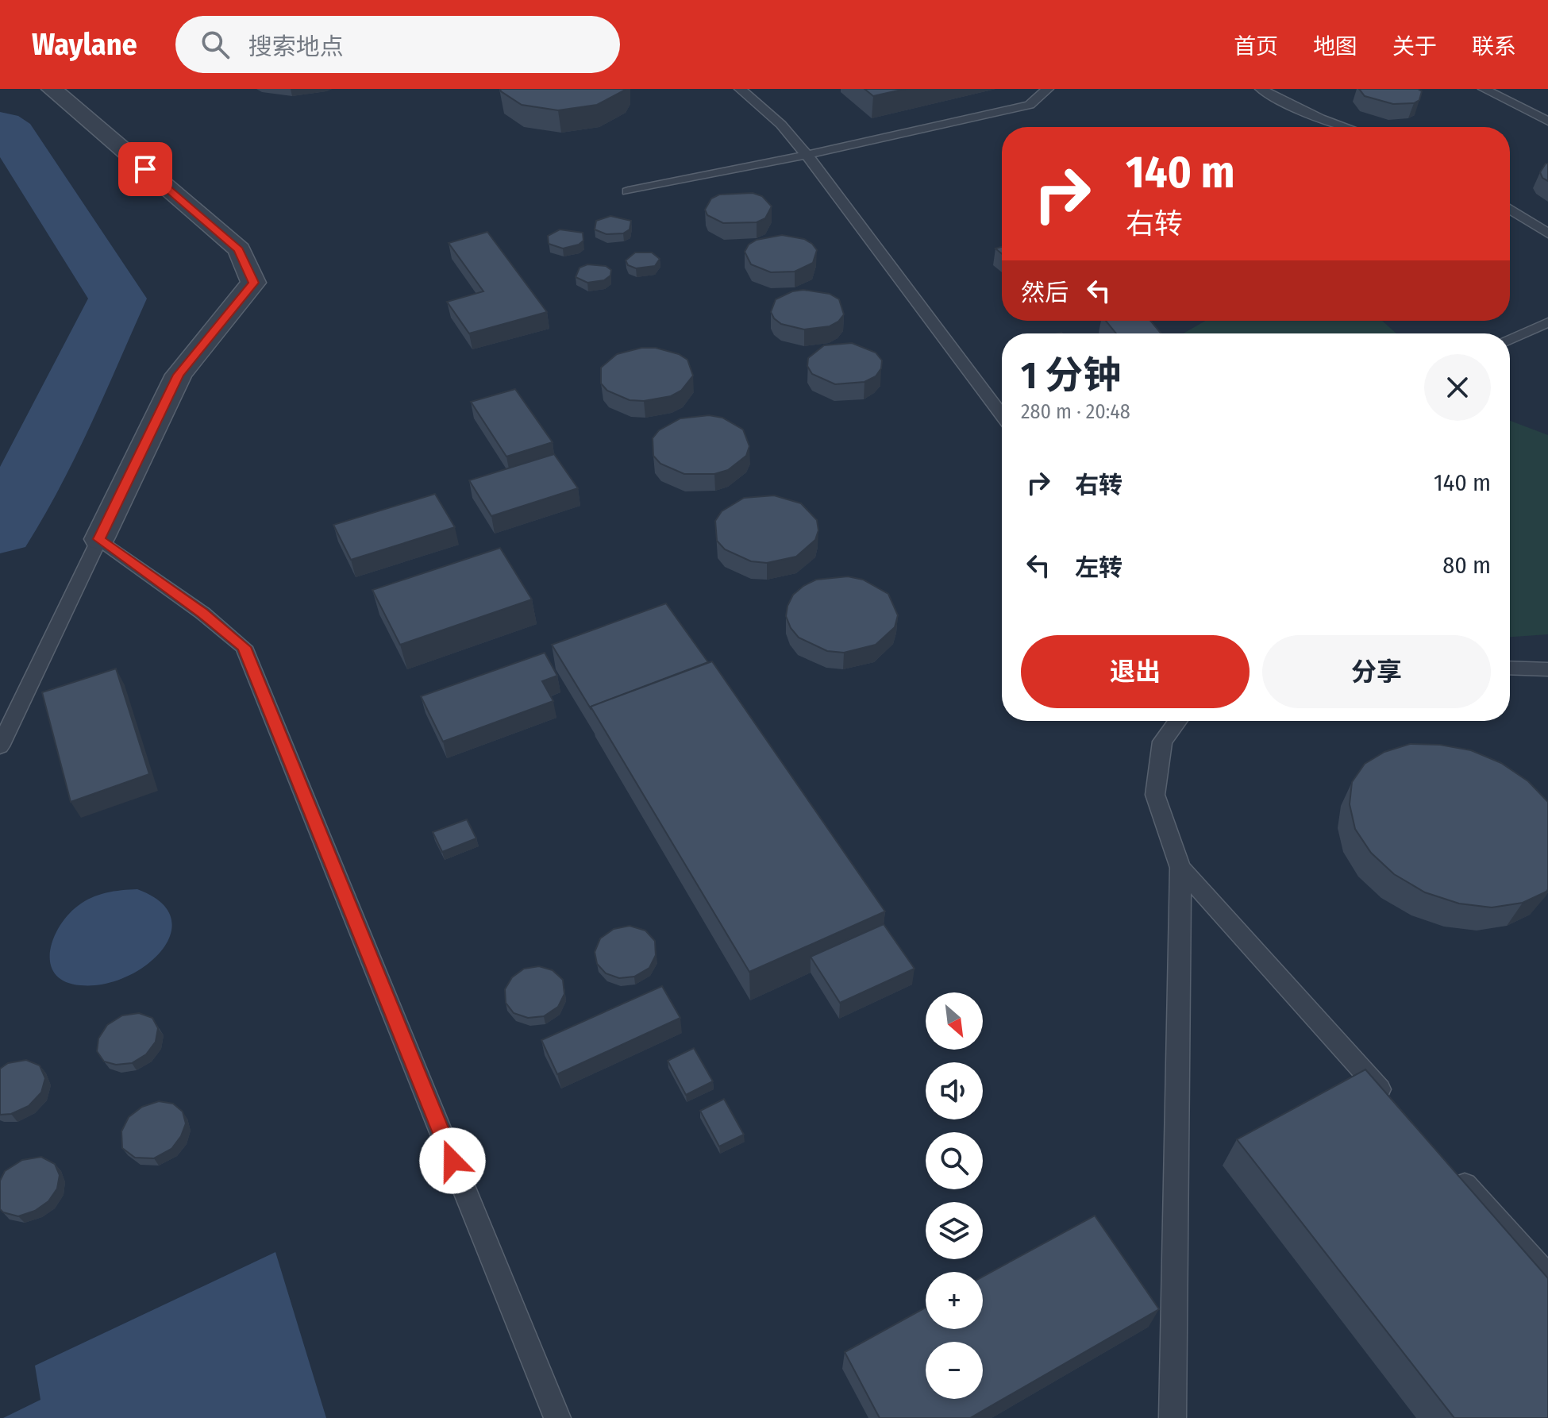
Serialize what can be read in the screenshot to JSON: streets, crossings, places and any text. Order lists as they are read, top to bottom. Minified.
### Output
{"north":"bottom right","page":{"header":"Waylane","search":"搜索地点","nav":["首页","地图","关于","联系"],"turn":["140 m","右转"],"then":"然后","heading":["1 分钟","280 m · 20:48"],"list":[{"name":"右转","value":"140 m"},{"name":"左转","value":"80 m"}],"buttons":["退出","分享"],"map_buttons":["+","−"]}}
